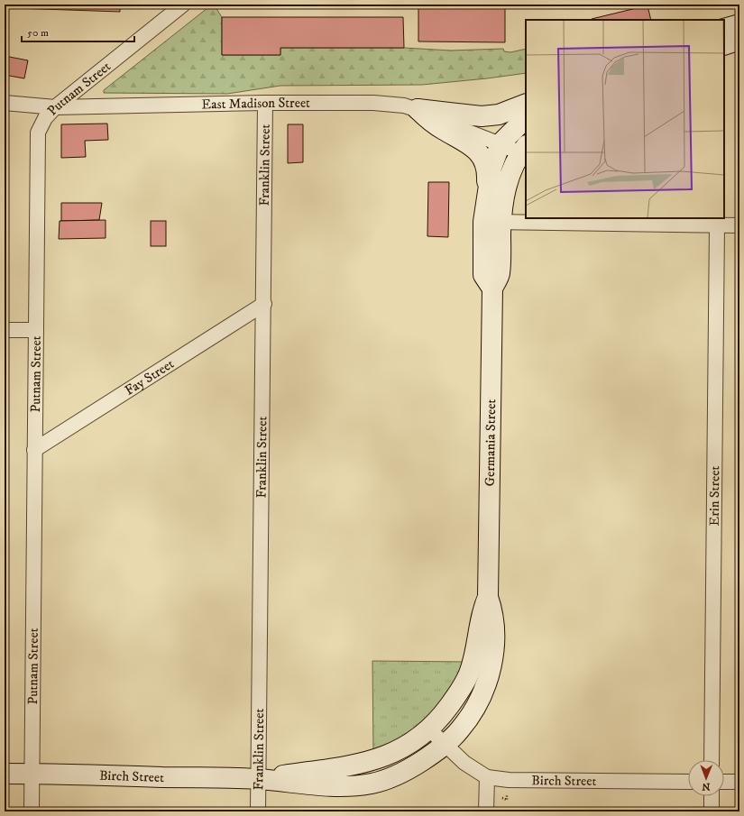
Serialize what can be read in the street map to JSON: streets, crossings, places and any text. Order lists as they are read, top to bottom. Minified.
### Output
{"streets":{"main road":["Germania Street","Birch Street"],"street":["Putnam Street","East Madison Street","Franklin Street","Fay Street","Erin Street"]},"crossings":[["Putnam Street","East Madison Street"],["Putnam Street","Fay Street"],["Putnam Street","Birch Street"],["East Madison Street","Franklin Street"],["East Madison Street","Germania Street"],["Franklin Street","Fay Street"],["Franklin Street","Birch Street"],["Germania Street","Birch Street"]],"scale_bar":"50 m","north":"bottom"}
